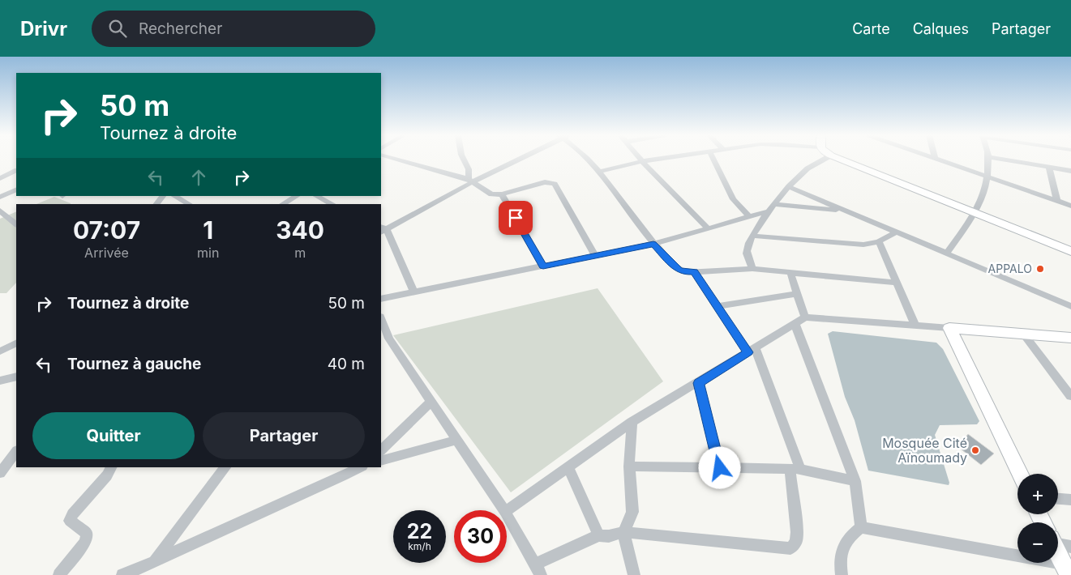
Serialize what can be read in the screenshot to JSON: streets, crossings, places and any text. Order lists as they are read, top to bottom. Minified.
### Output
{"places":["APPALO","Mosquée Cité Aïnoumady"],"page":{"header":"Drivr","search":"Rechercher","nav":["Carte","Calques","Partager"],"turn":["50 m","Tournez à droite"],"eta":["07:07","Arrivée","1","min","340","m"],"list":[{"name":"Tournez à droite","value":"50 m"},{"name":"Tournez à gauche","value":"40 m"}],"buttons":["Quitter","Partager"],"map_buttons":["+","−"],"speed":"22 km/h","limit":"30"}}
